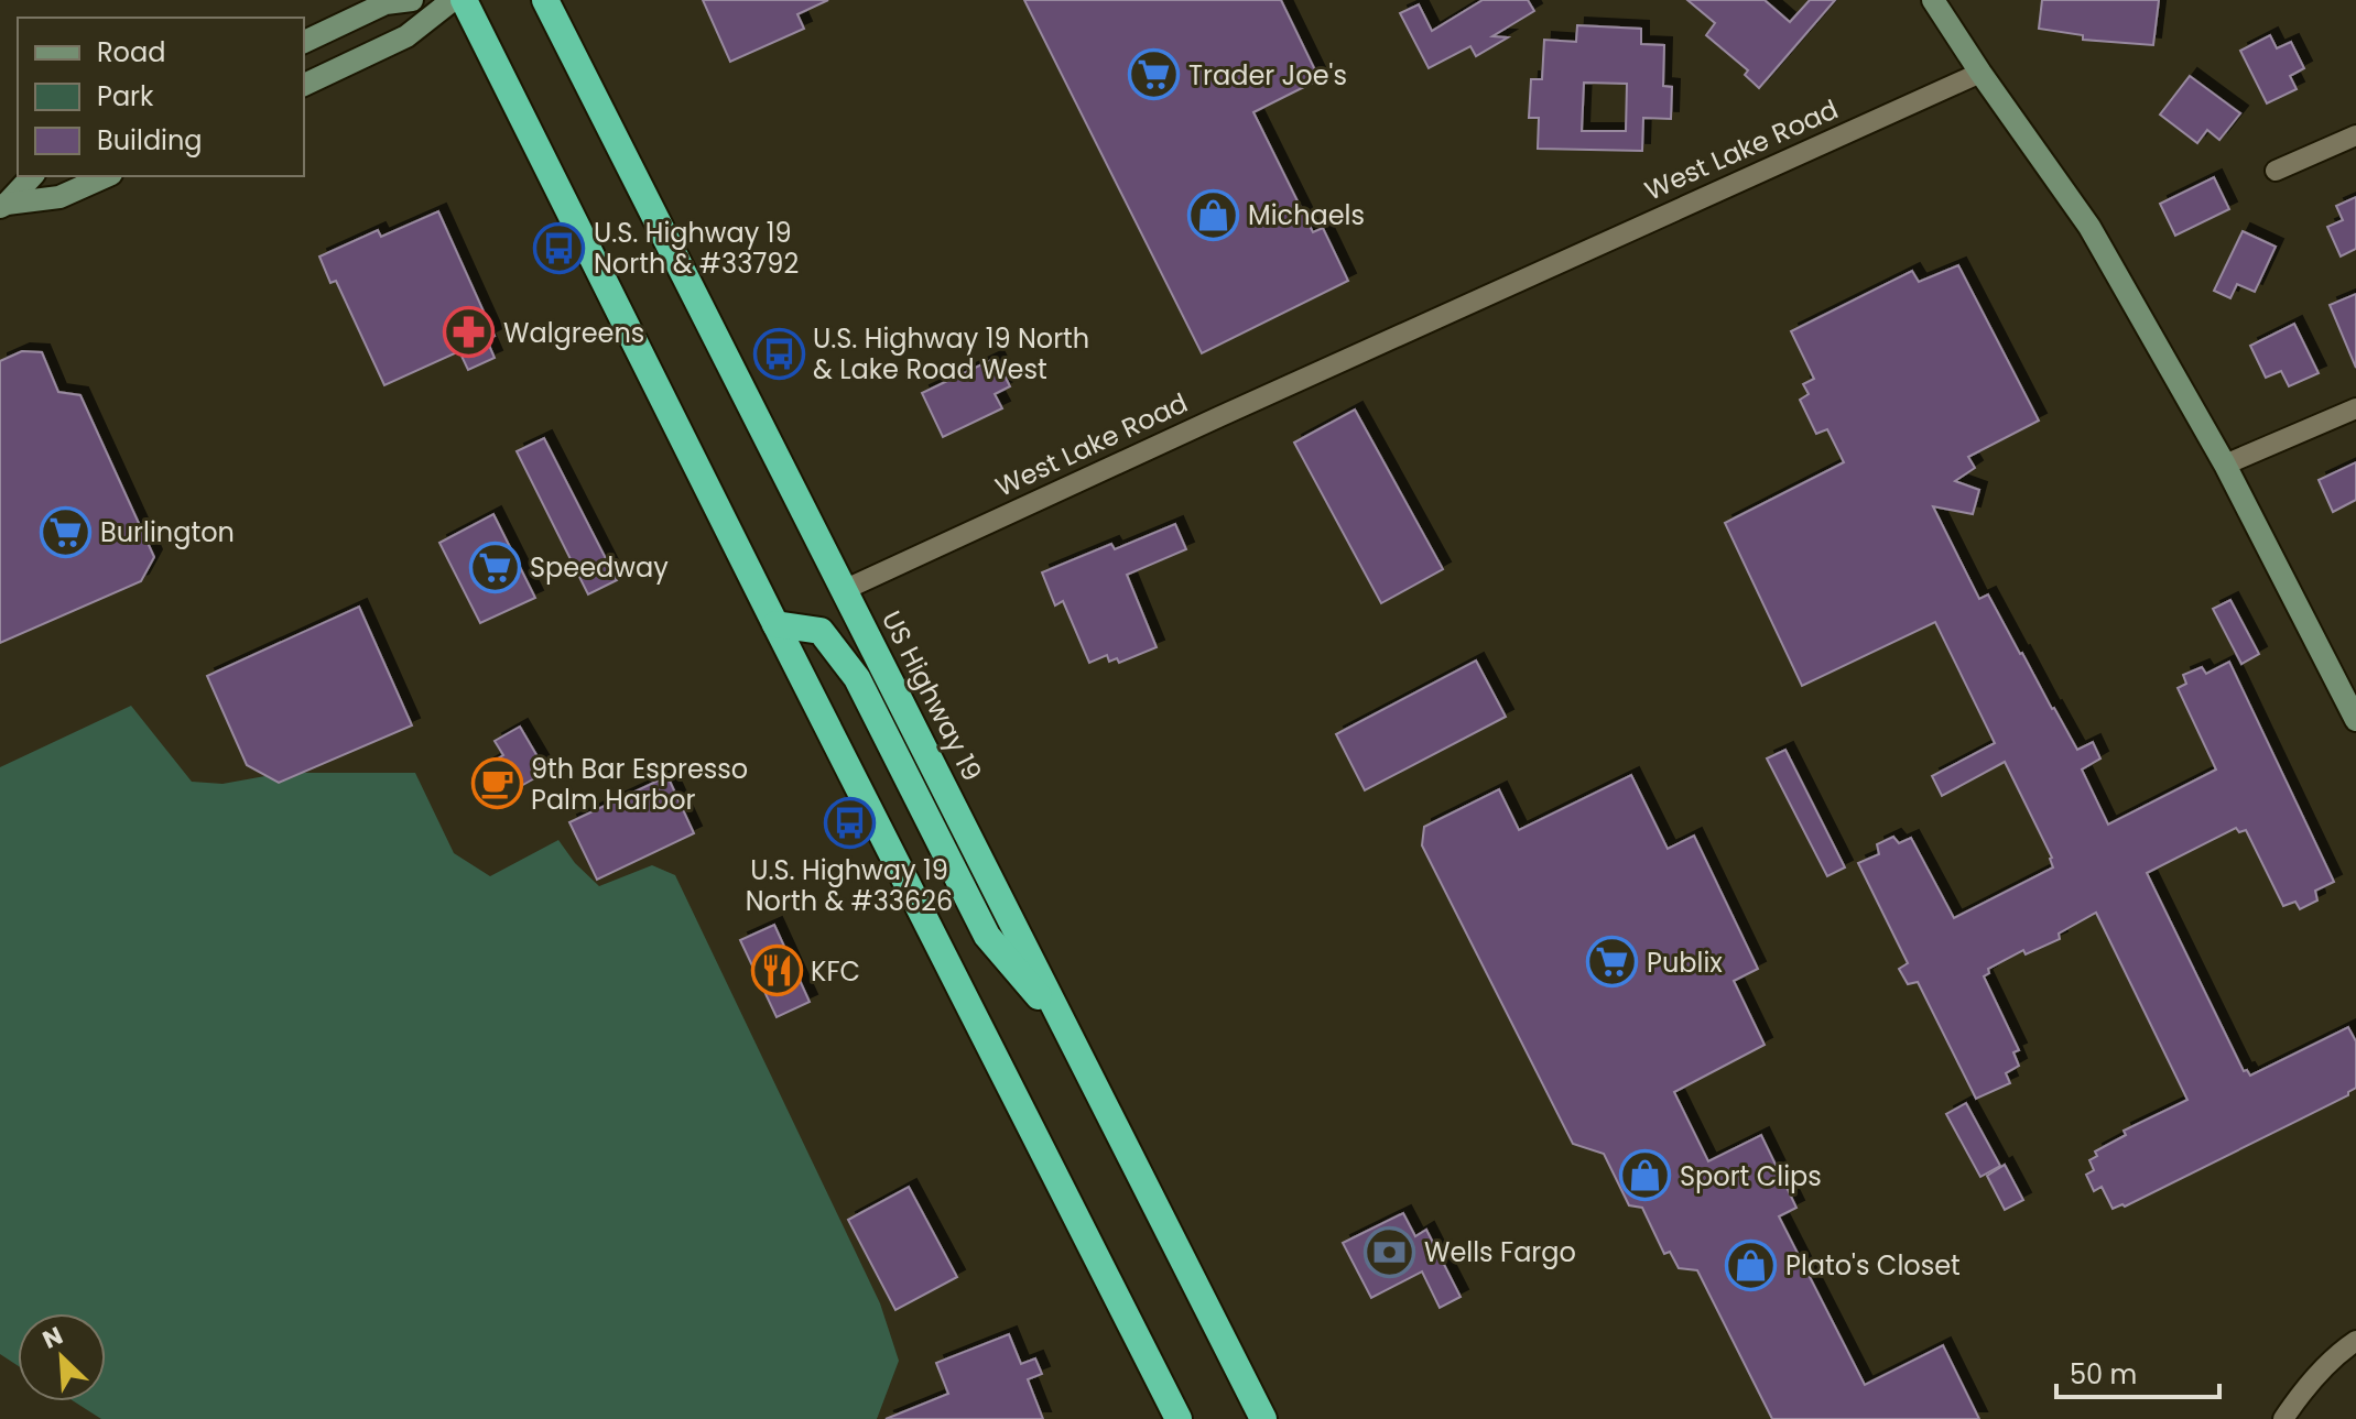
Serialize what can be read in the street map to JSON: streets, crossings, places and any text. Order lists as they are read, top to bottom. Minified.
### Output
{"streets":{"highway":["US Highway 19"],"street":["West Lake Road"]},"crossings":[["West Lake Road","US Highway 19"]],"places":{"supermarket":["Trader Joe's","Burlington","Speedway","Publix"],"shop":["Michaels","Sport Clips","Plato's Closet"],"bus stop":["U.S. Highway 19 North & #33792","U.S. Highway 19 North & Lake Road West","U.S. Highway 19 North & #33626"],"pharmacy":["Walgreens"],"cafe":["9th Bar Espresso Palm Harbor"],"restaurant":["KFC"],"bank":["Wells Fargo"]},"legend":["Road","Park","Building"],"scale_bar":"50 m","north":"top left"}
